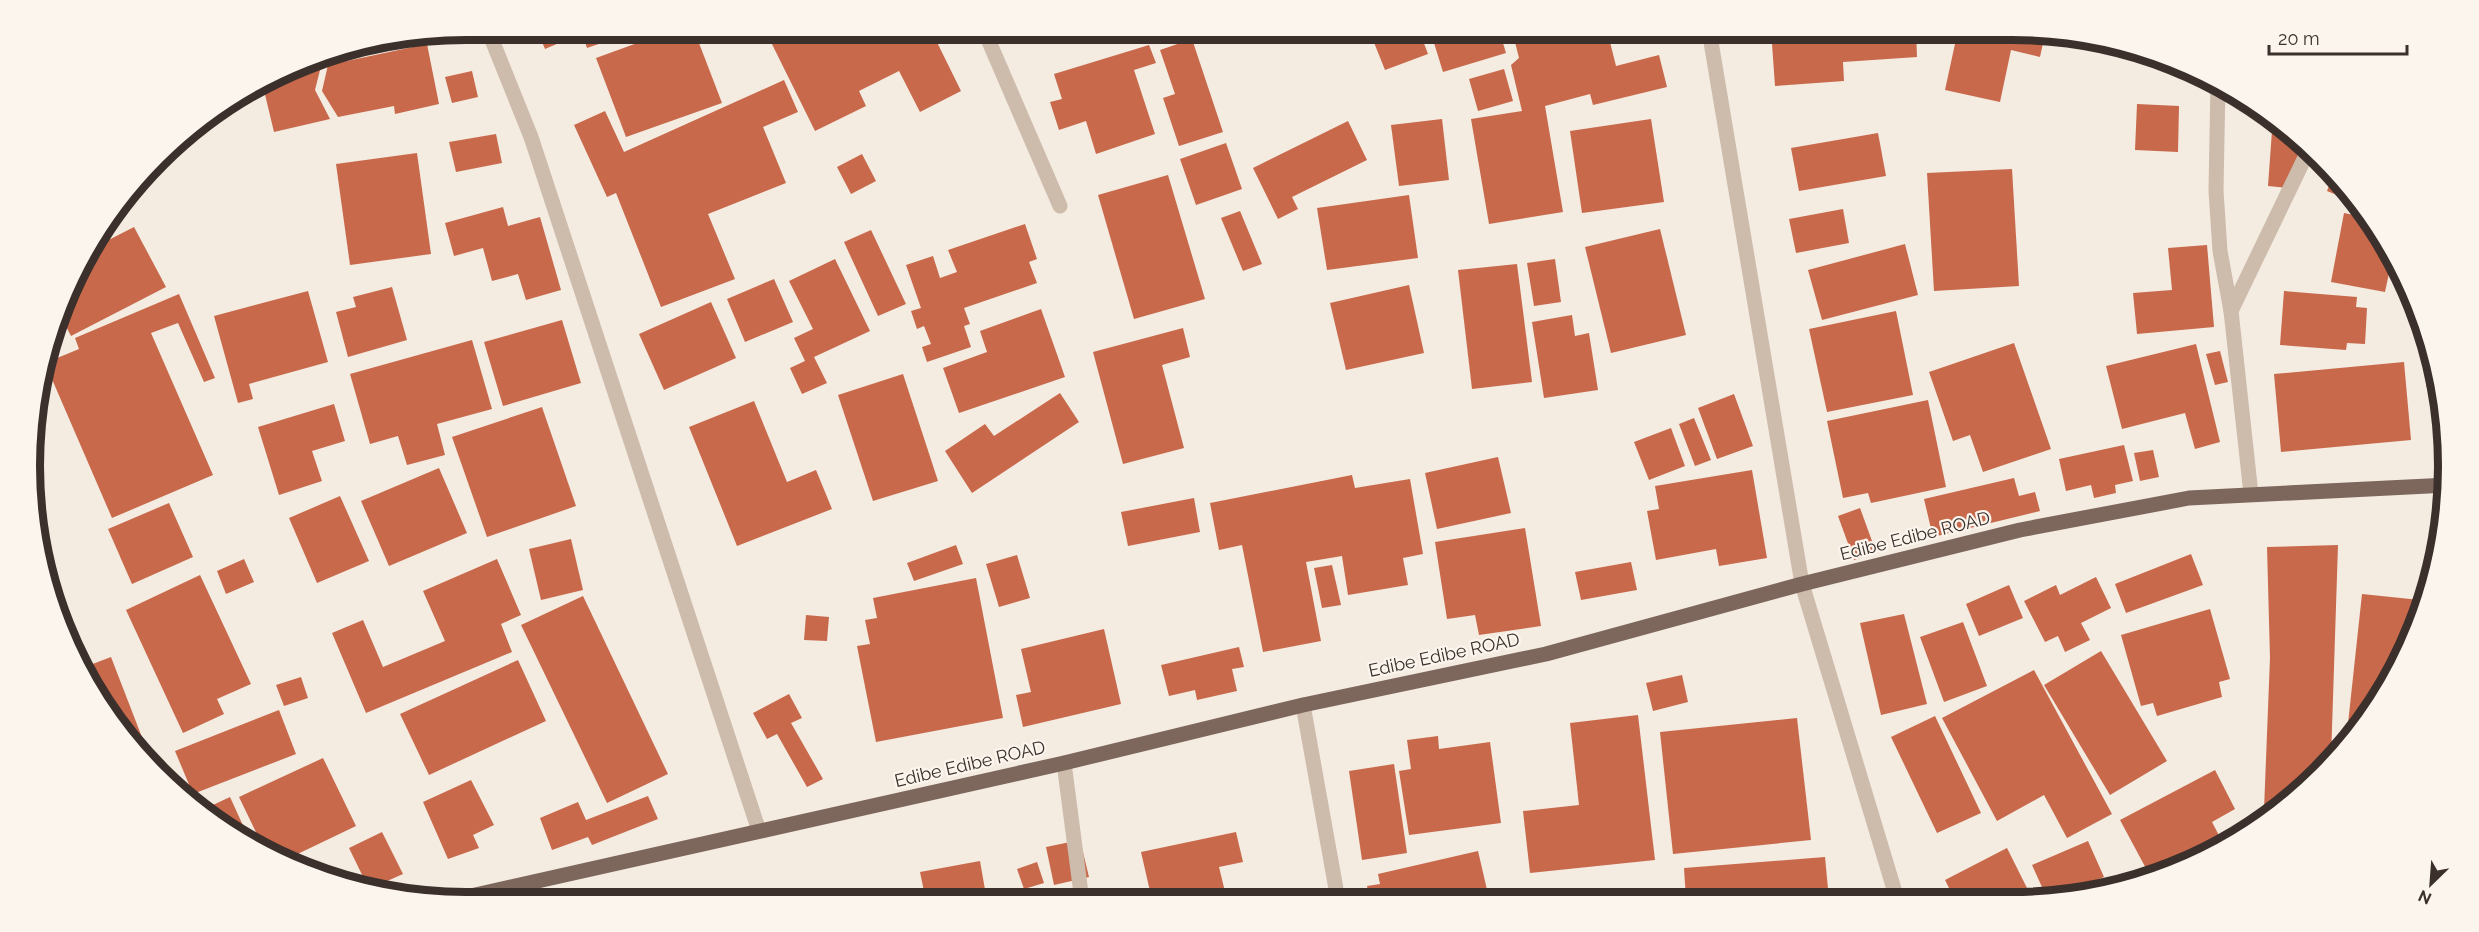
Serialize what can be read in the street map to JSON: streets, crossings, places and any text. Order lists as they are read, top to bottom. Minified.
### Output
{"streets":{"main road":["Edibe Edibe ROAD"]},"scale_bar":"20 m","north":"bottom left"}
